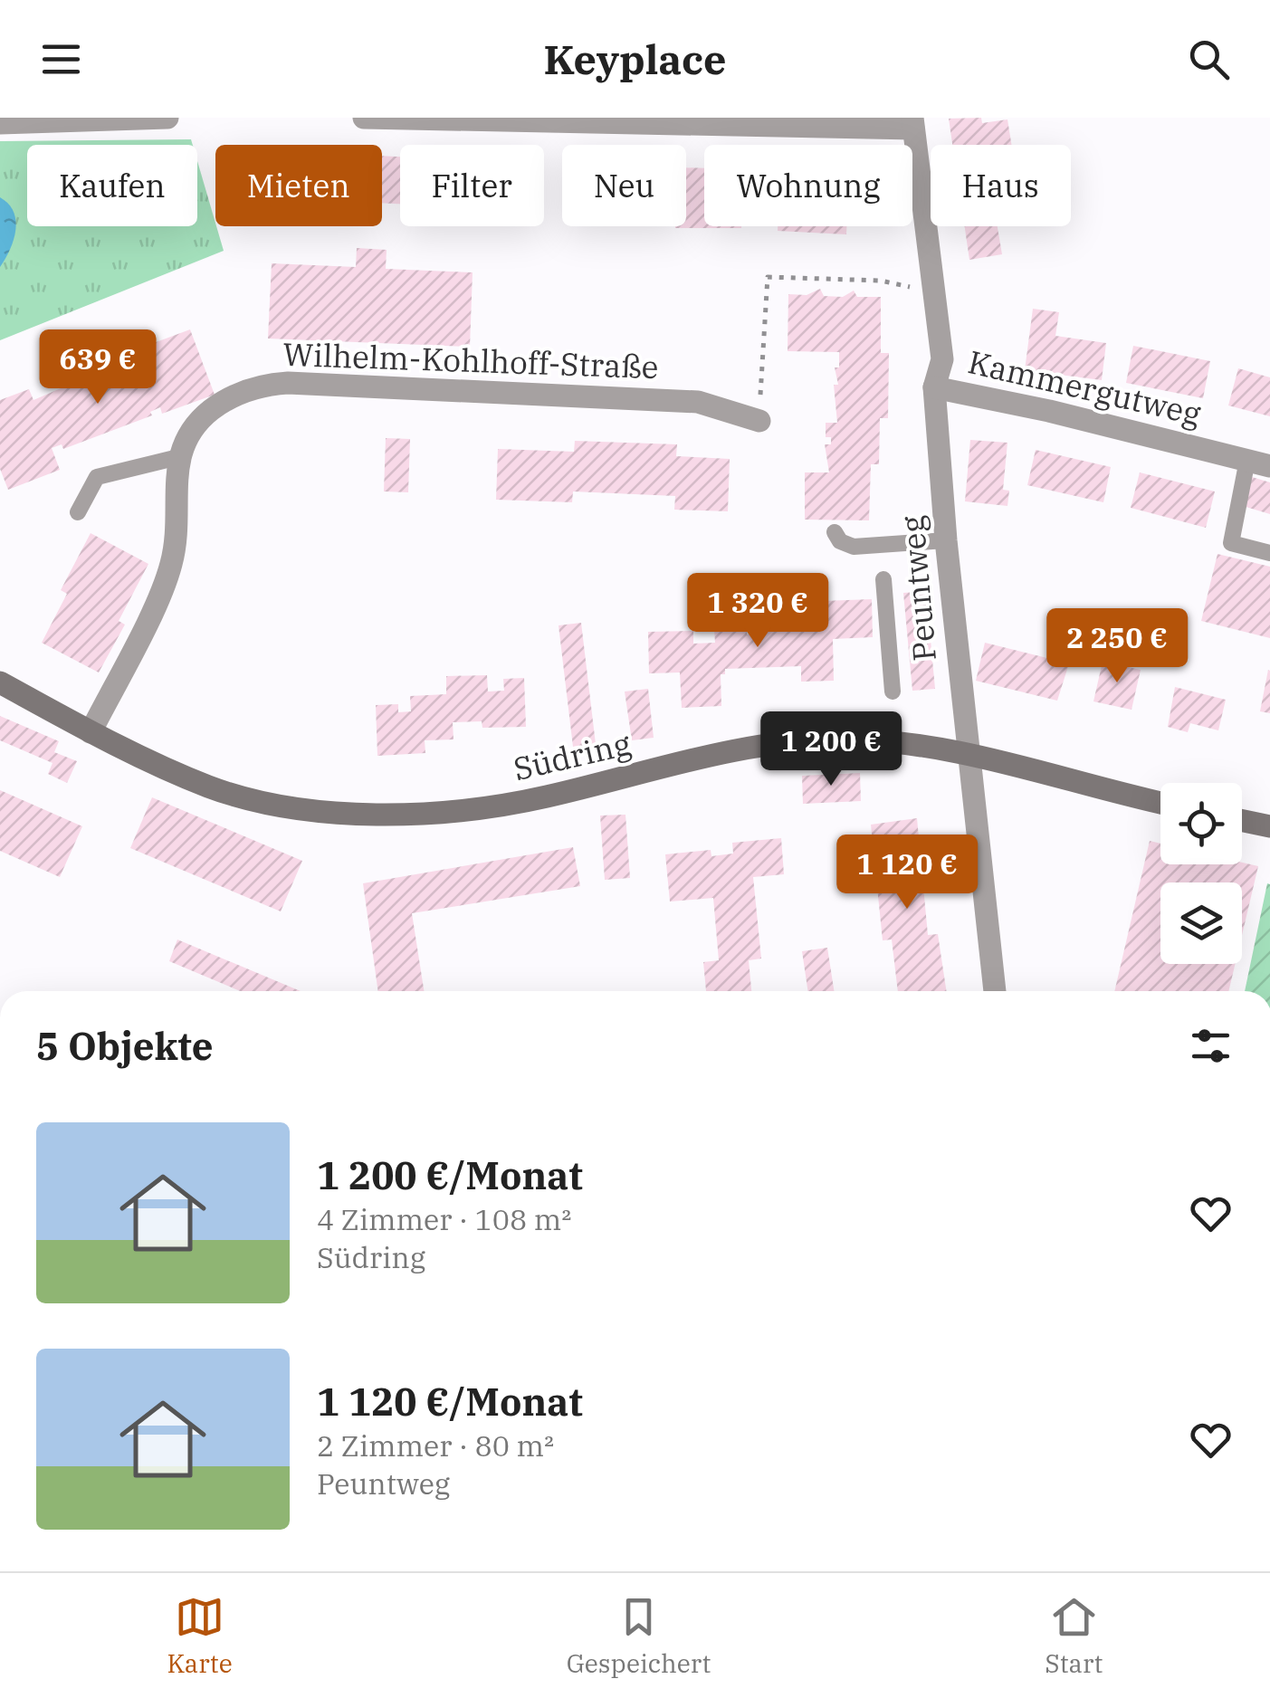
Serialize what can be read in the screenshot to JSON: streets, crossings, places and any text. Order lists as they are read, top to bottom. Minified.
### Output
{"streets":{"street":["Wilhelm-Kohlhoff-Straße","Kammergutweg","Peuntweg","Südring"]},"crossings":[["Wilhelm-Kohlhoff-Straße","Südring"],["Kammergutweg","Peuntweg"],["Peuntweg","Südring"]],"page":{"header":"Keyplace","chip":["Kaufen","Mieten","Filter","Neu","Wohnung","Haus"],"price":["639 €","1 320 €","2 250 €","1 200 €","1 120 €"],"heading":"5 Objekte","list":[{"name":"1 200 €/Monat","note":"4 Zimmer · 108 m² · Südring"},{"name":"1 120 €/Monat","note":"2 Zimmer · 80 m² · Peuntweg"}],"tabs":["Karte","Gespeichert","Start"]}}
